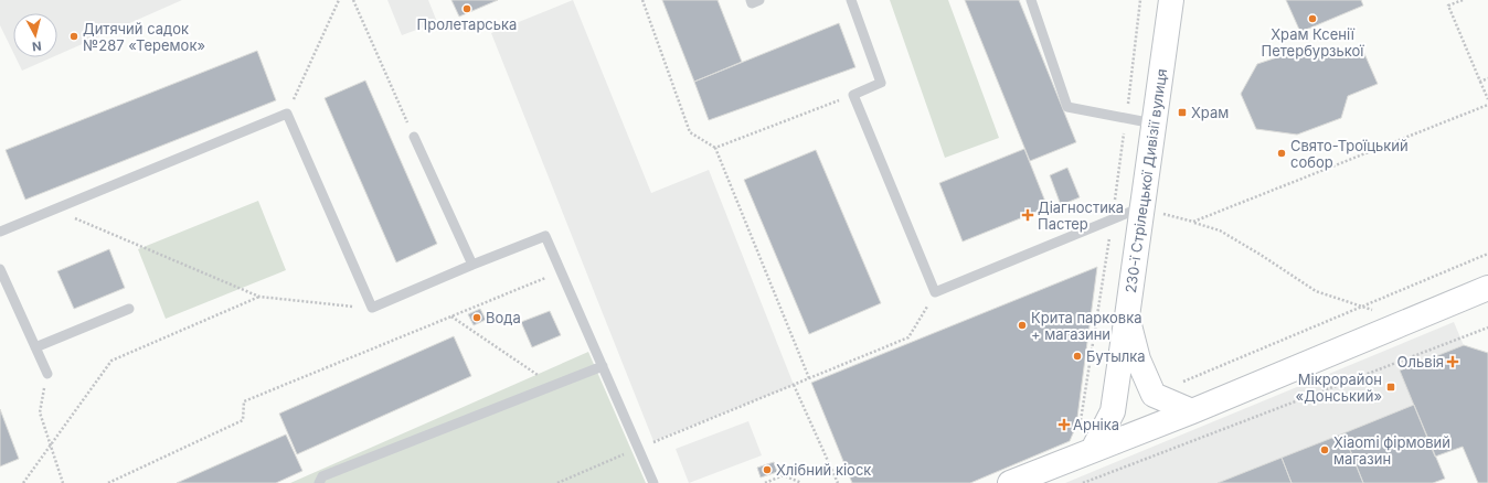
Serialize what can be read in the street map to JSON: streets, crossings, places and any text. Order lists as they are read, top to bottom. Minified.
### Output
{"streets":{"street":["230-ї Стрілецької Дивізії вулиця"]},"places":{"other":["Пролетарська","Храм Ксенії Петербурзької","Дитячий садок №287 «Теремок»","Свято-Троїцький собор","Вода","Крита парковка + магазини","Бутылка","Xiaomi фірмовий магазин","Хлібний кіоск"],"transit":["Храм","Мікрорайон «Донський»"],"health":["Діагностика Пастер","Ольвія","Арніка"]},"north":"bottom"}
